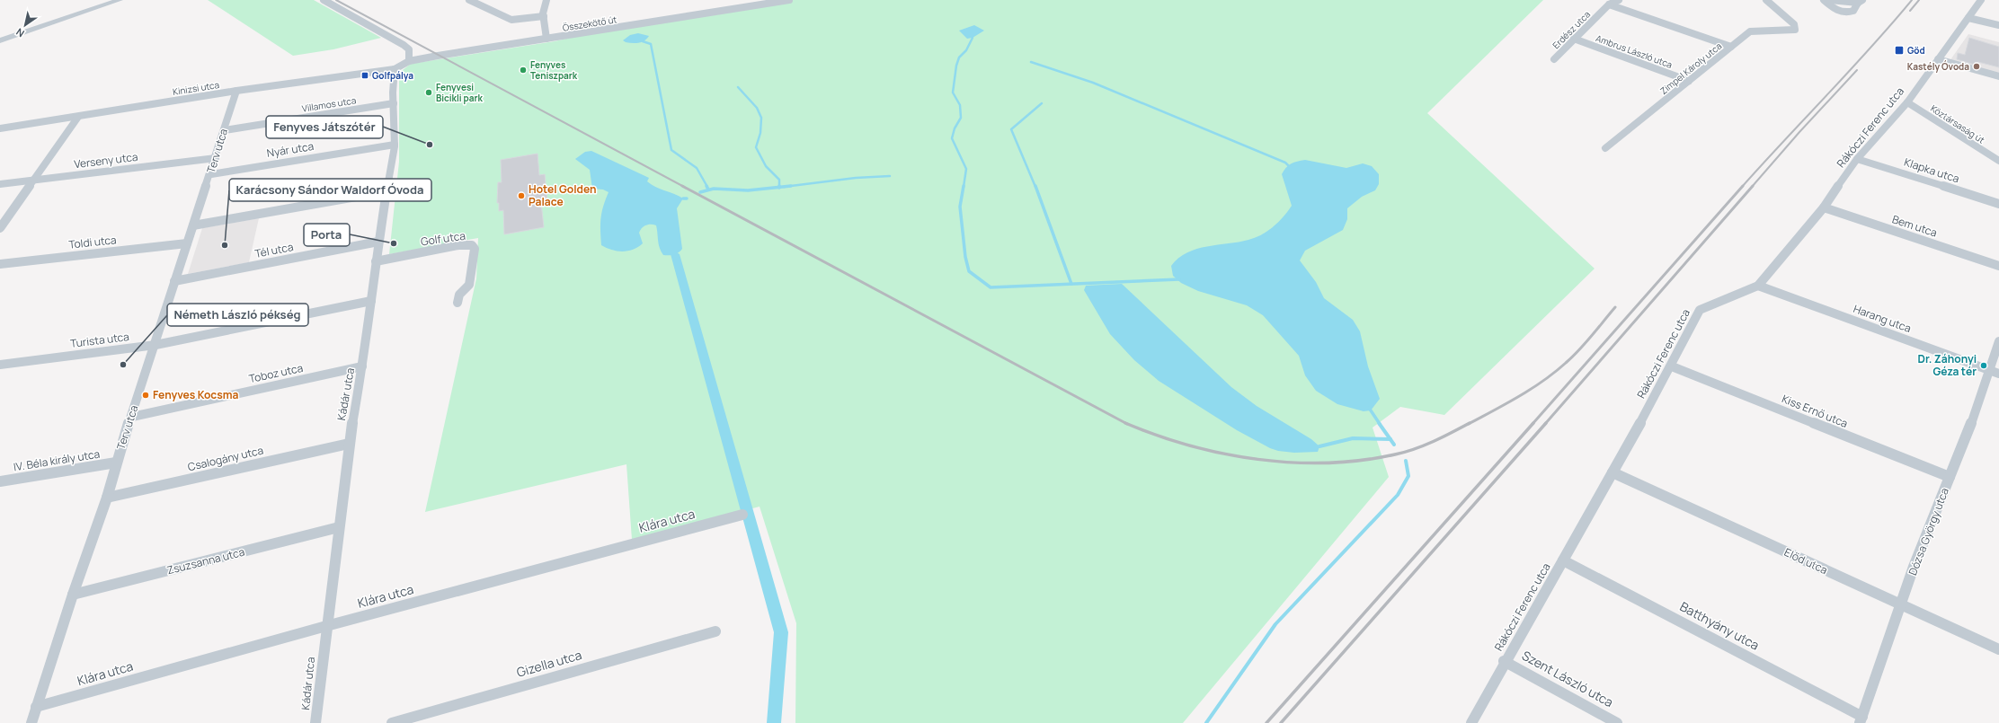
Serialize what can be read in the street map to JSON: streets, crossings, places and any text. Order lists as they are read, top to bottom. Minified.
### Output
{"streets":{"street":["Összekötő út","Erdész utca","Ambrus László utca","Zimpel Károly utca","Kinizsi utca","Villamos utca","Köztársaság út","Rákóczi Ferenc utca","Nyár utca","Terv utca","Verseny utca","Klapka utca","Bem utca","Golf utca","Toldi utca","Tél utca","Harang utca","Turista utca","Toboz utca","Kádár utca","Kiss Ernő utca","Csalogány utca","IV. Béla király utca","Klára utca","Dózsa György utca","Zsuzsanna utca","Előd utca","Batthyány utca","Gizella utca","Szent László utca"]},"crossings":[["Összekötő út","Kinizsi utca"],["Összekötő út","Kádár utca"],["Erdész utca","Ambrus László utca"],["Ambrus László utca","Zimpel Károly utca"],["Kinizsi utca","Terv utca"],["Kinizsi utca","Kádár utca"],["Villamos utca","Terv utca"],["Villamos utca","Kádár utca"],["Köztársaság út","Rákóczi Ferenc utca"],["Rákóczi Ferenc utca","Klapka utca"],["Rákóczi Ferenc utca","Bem utca"],["Rákóczi Ferenc utca","Harang utca"],["Rákóczi Ferenc utca","Kiss Ernő utca"],["Rákóczi Ferenc utca","Előd utca"],["Rákóczi Ferenc utca","Batthyány utca"],["Rákóczi Ferenc utca","Szent László utca"],["Nyár utca","Terv utca"],["Nyár utca","Kádár utca"],["Terv utca","Verseny utca"],["Terv utca","Toldi utca"],["Terv utca","Tél utca"],["Terv utca","Turista utca"],["Terv utca","Toboz utca"],["Terv utca","Csalogány utca"],["Terv utca","IV. Béla király utca"],["Terv utca","Klára utca"],["Terv utca","Zsuzsanna utca"],["Golf utca","Kádár utca"],["Tél utca","Kádár utca"],["Harang utca","Dózsa György utca"],["Turista utca","Kádár utca"],["Toboz utca","Kádár utca"],["Kádár utca","Csalogány utca"],["Kádár utca","Klára utca"],["Kádár utca","Zsuzsanna utca"],["Kiss Ernő utca","Dózsa György utca"],["Dózsa György utca","Előd utca"],["Dózsa György utca","Batthyány utca"]],"places":{"transit":["Göd","Golfpálya"],"other":["Kastély Óvoda","Fenyves Teniszpark","Fenyvesi Bicikli park","Fenyves Játszótér","Hotel Golden Palace","Porta","Karácsony Sándor Waldorf Óvoda","Németh László pékség","Dr. Záhonyi Géza tér","Fenyves Kocsma"]},"north":"bottom left"}
